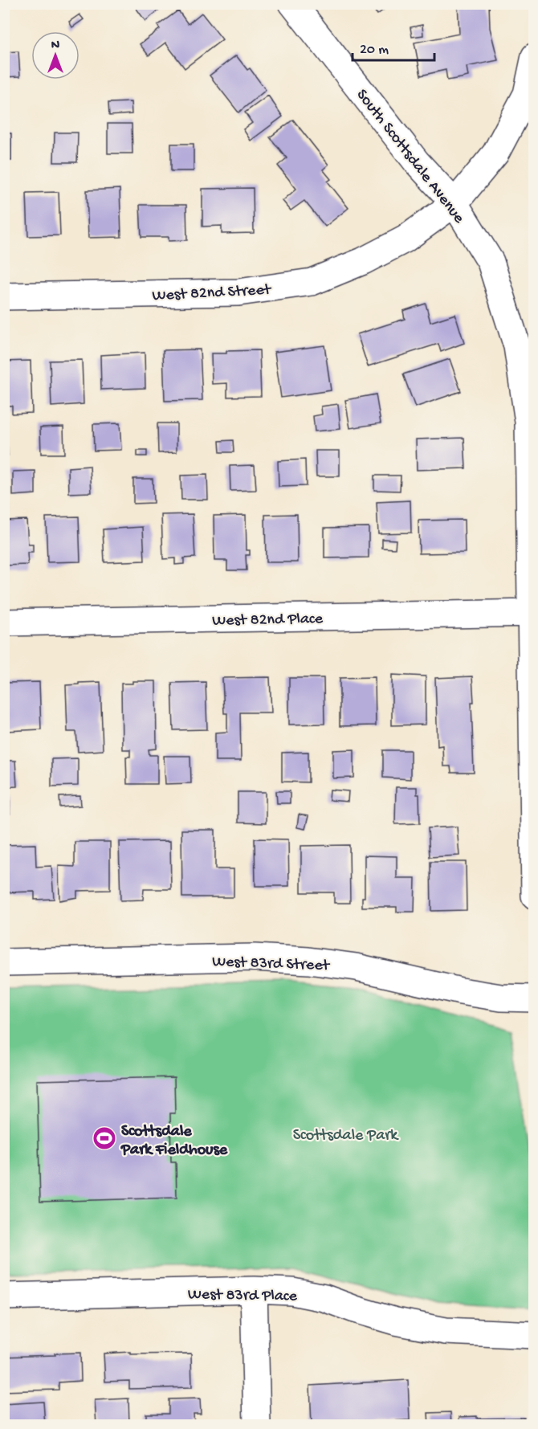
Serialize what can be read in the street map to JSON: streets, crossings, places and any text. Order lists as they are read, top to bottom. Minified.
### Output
{"streets":{"street":["South Scottsdale Avenue","West 82nd Street","West 82nd Place","West 83rd Street","West 83rd Place"]},"crossings":[["South Scottsdale Avenue","West 82nd Street"],["South Scottsdale Avenue","West 82nd Place"]],"parks":["Scottsdale Park"],"places":{"sports":["Scottsdale Park Fieldhouse"]},"scale_bar":"20 m","north":"top"}
